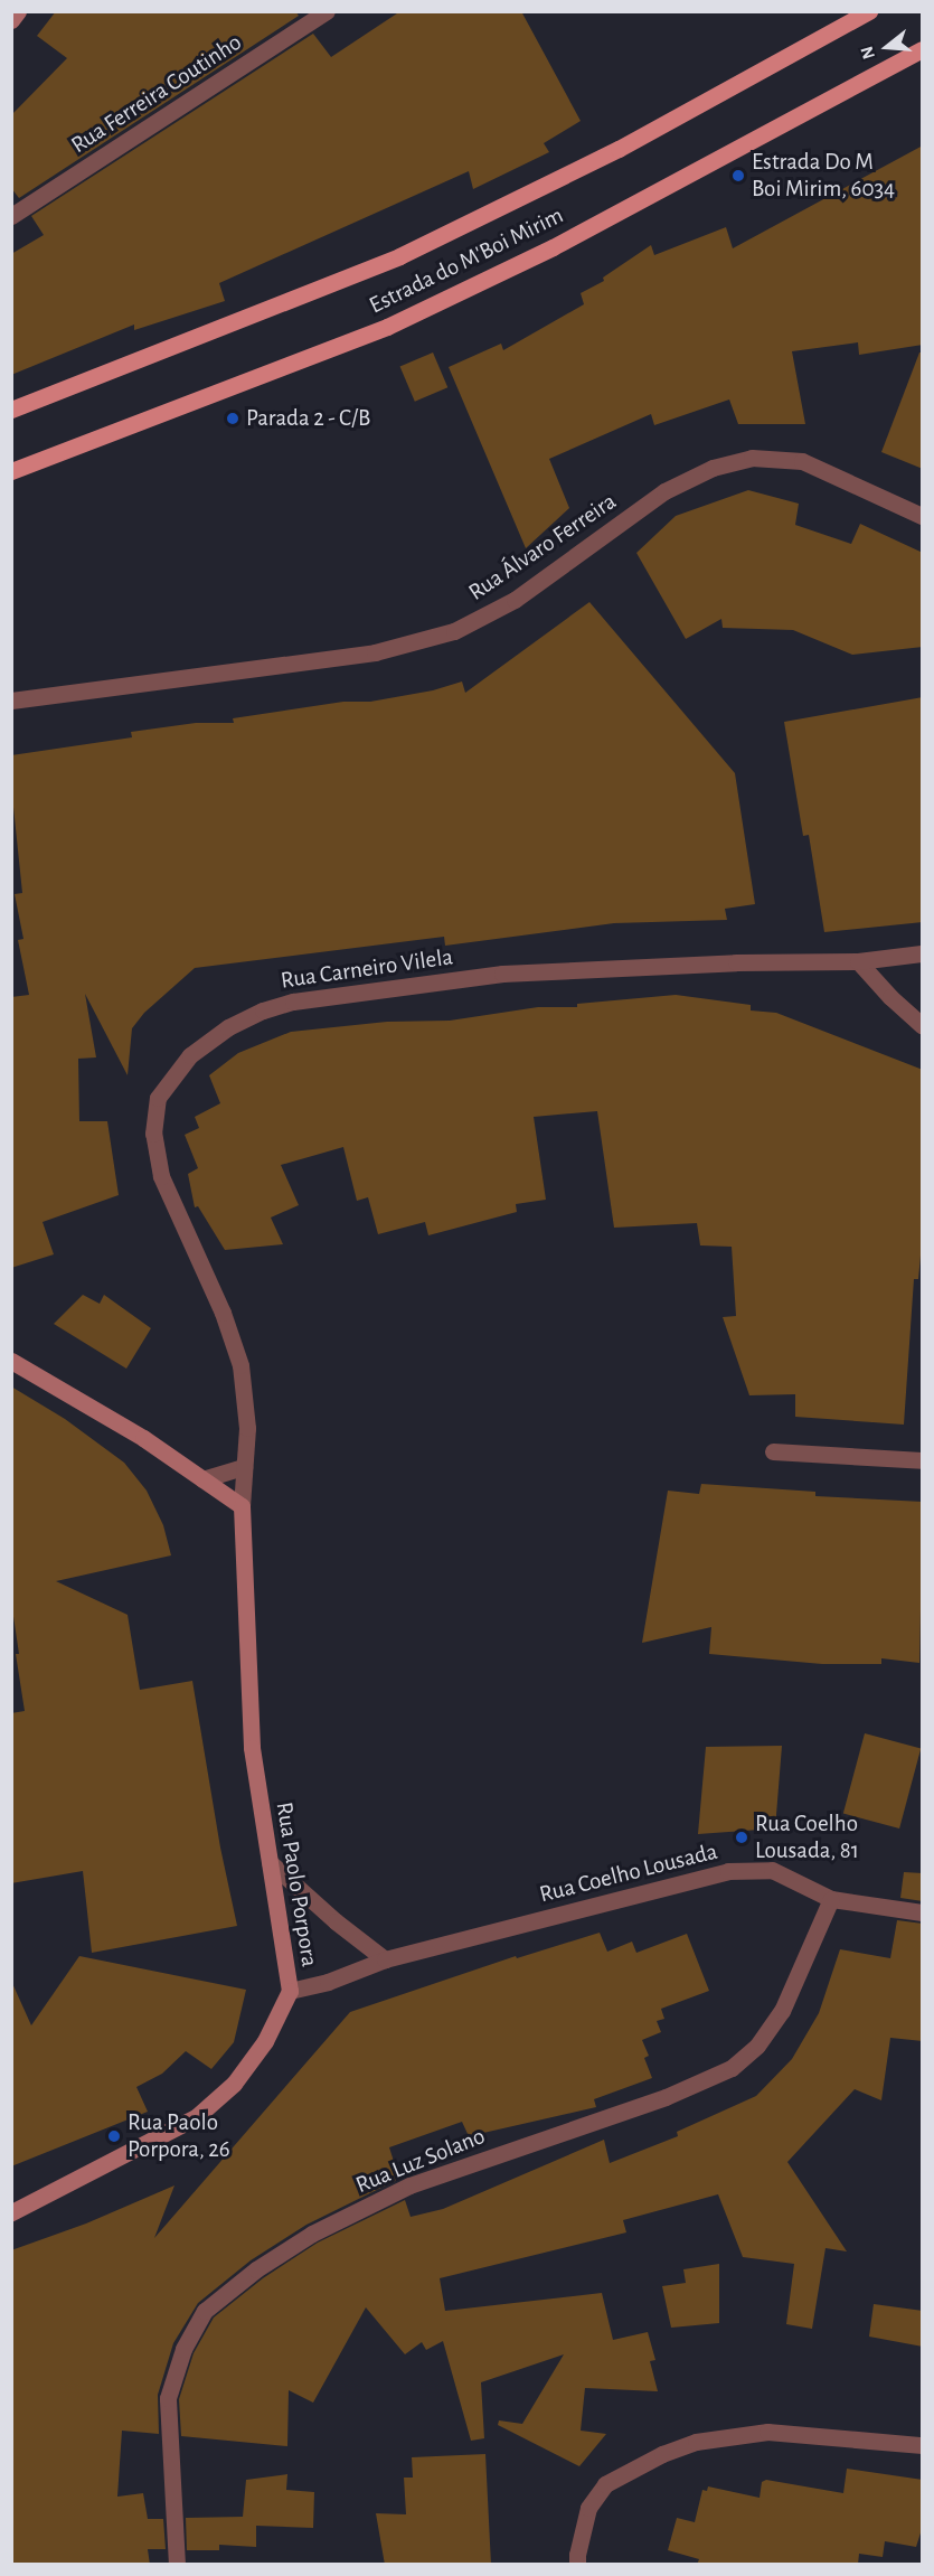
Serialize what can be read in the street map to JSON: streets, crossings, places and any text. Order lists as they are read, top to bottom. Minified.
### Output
{"streets":{"main road":["Estrada do M'Boi Mirim"],"street":["Rua Ferreira Coutinho","Rua Álvaro Ferreira","Rua Carneiro Vilela","Rua Coelho Lousada","Rua Paolo Porpora","Rua Luz Solano"]},"crossings":[["Rua Carneiro Vilela","Rua Paolo Porpora"],["Rua Coelho Lousada","Rua Paolo Porpora"],["Rua Coelho Lousada","Rua Luz Solano"]],"places":["Estrada Do M Boi Mirim, 6034","Parada 2 - C/B","Rua Coelho Lousada, 81","Rua Paolo Porpora, 26"],"north":"left"}
